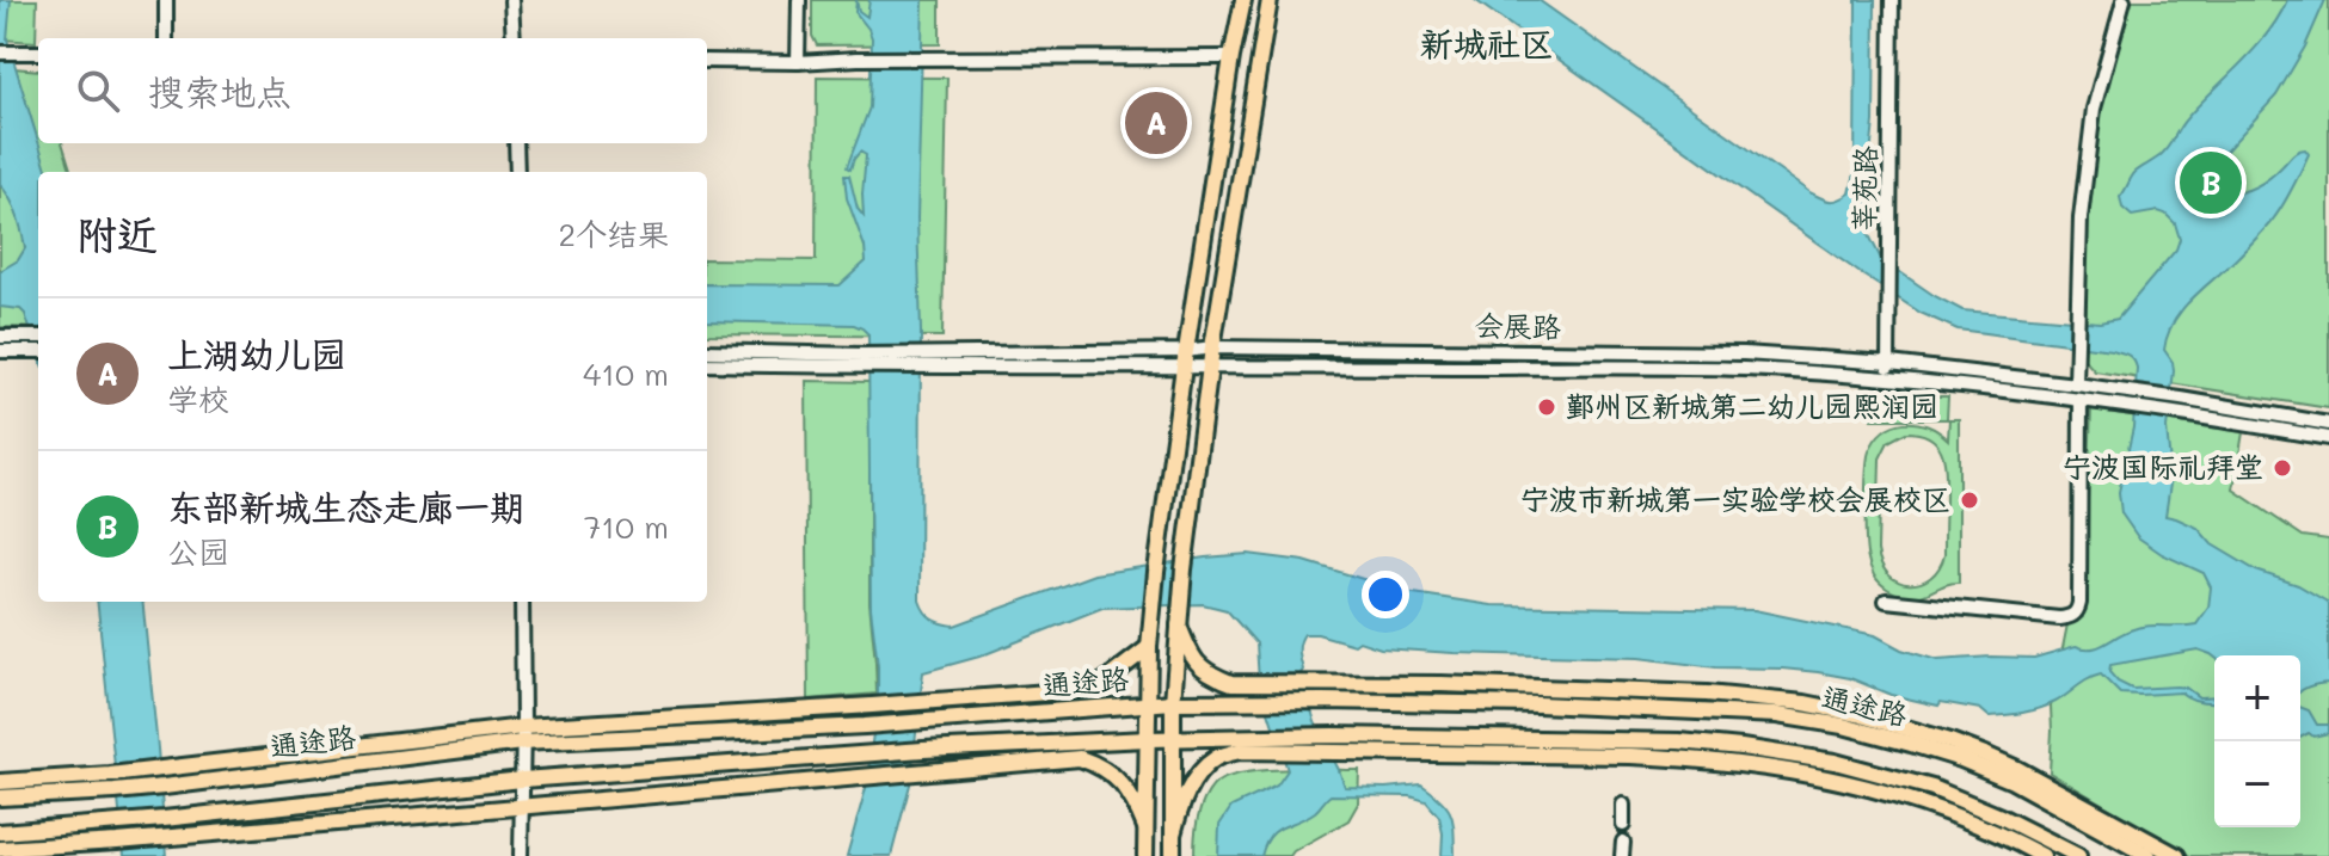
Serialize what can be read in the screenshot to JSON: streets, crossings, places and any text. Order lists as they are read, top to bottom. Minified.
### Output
{"streets":{"main road":["通途路"],"street":["莘苑路","会展路"]},"crossings":[["莘苑路","会展路"]],"districts":["新城社区"],"places":["鄞州区新城第二幼儿园熙润园","宁波国际礼拜堂","宁波市新城第一实验学校会展校区"],"page":{"search":"搜索地点","pins":["A","B"],"heading":["附近","2个结果"],"list":[{"mark":"A","name":"上湖幼儿园","note":"学校","value":"410 m"},{"mark":"B","name":"东部新城生态走廊一期","note":"公园","value":"710 m"}],"map_buttons":["+","−"]}}
